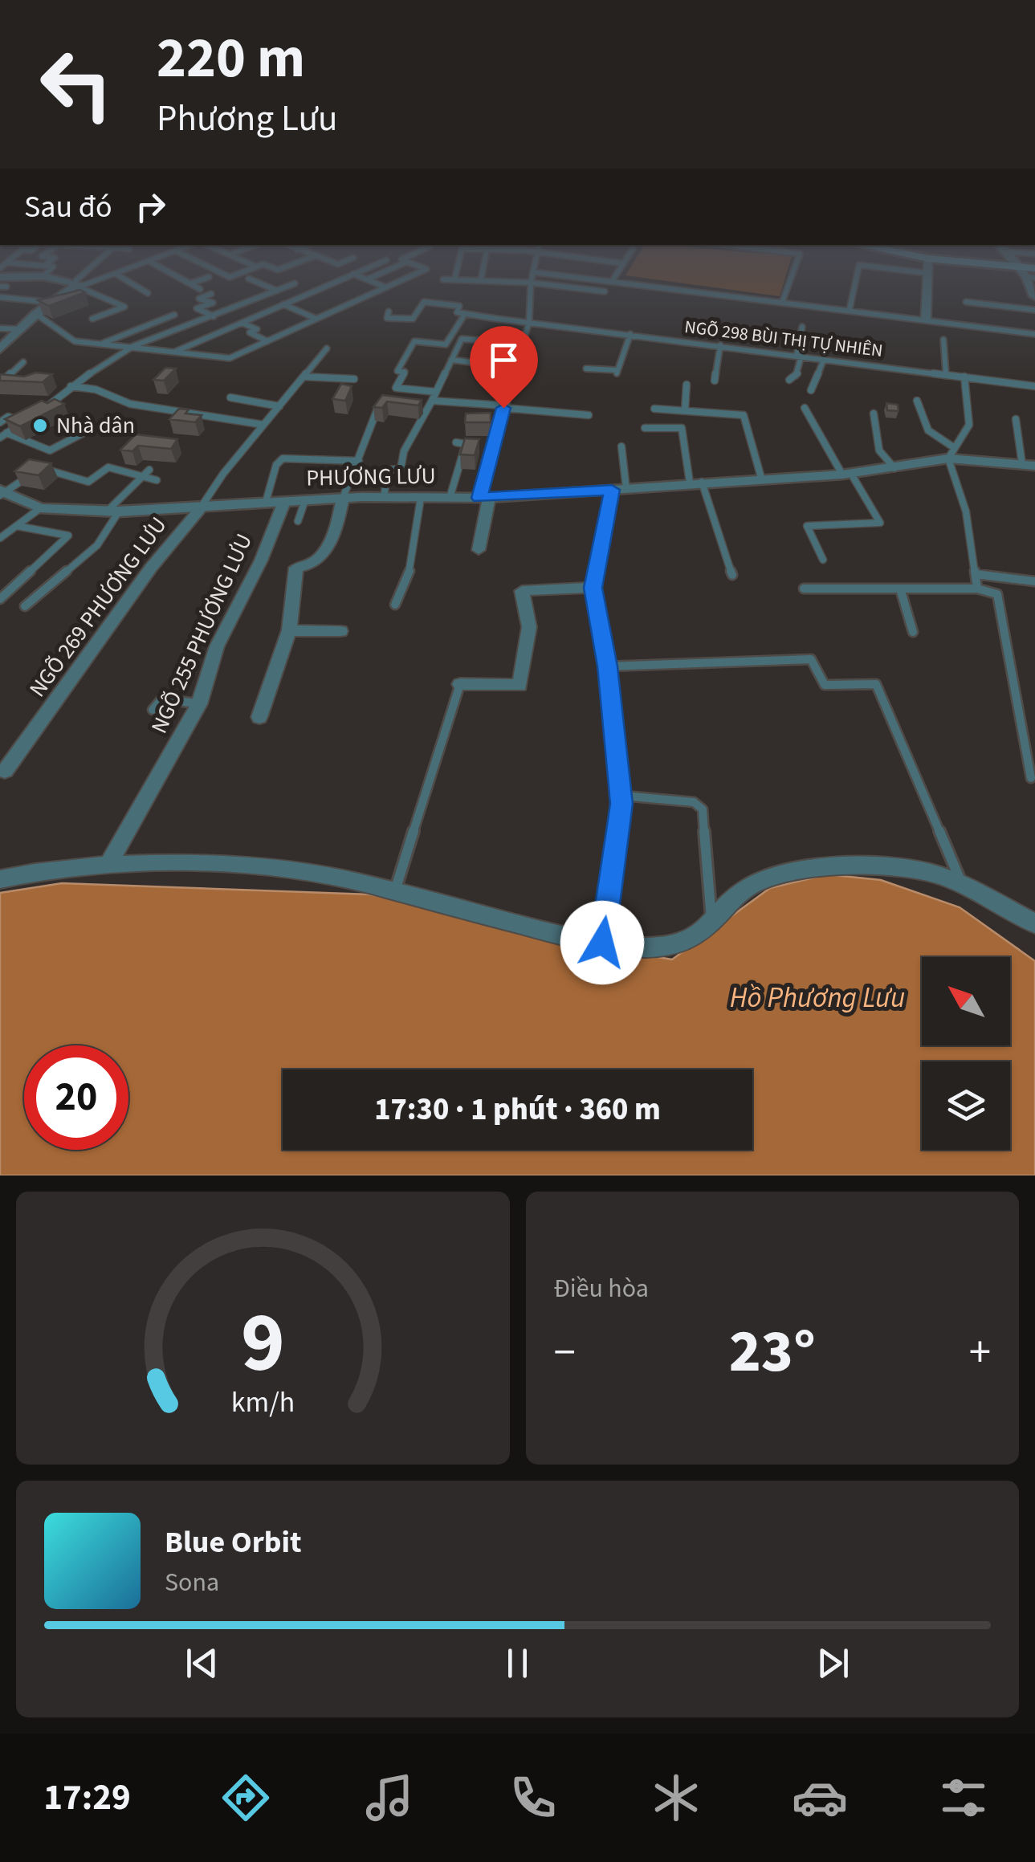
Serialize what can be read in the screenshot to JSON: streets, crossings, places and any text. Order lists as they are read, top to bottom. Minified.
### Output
{"streets":{"street":["PHƯƠNG LƯU","NGÕ 269 PHƯƠNG LƯU","NGÕ 255 PHƯƠNG LƯU"],"lane":["NGÕ 298 BÙI THỊ TỰ NHIÊN"]},"crossings":[["PHƯƠNG LƯU","NGÕ 269 PHƯƠNG LƯU"],["PHƯƠNG LƯU","NGÕ 255 PHƯƠNG LƯU"]],"water":["Hồ Phương Lưu"],"places":["Nhà dân"],"north":"top left","page":{"turn":["220 m","Phương Lưu"],"then":"Sau đó","limit":"20","trip":"17:30 · 1 phút · 360 m","tile":"Điều hòa","heat":["−","23°","+"],"song":["Blue Orbit","Sona"],"tabs":"17:29","gauge":["9","km/h"]}}
